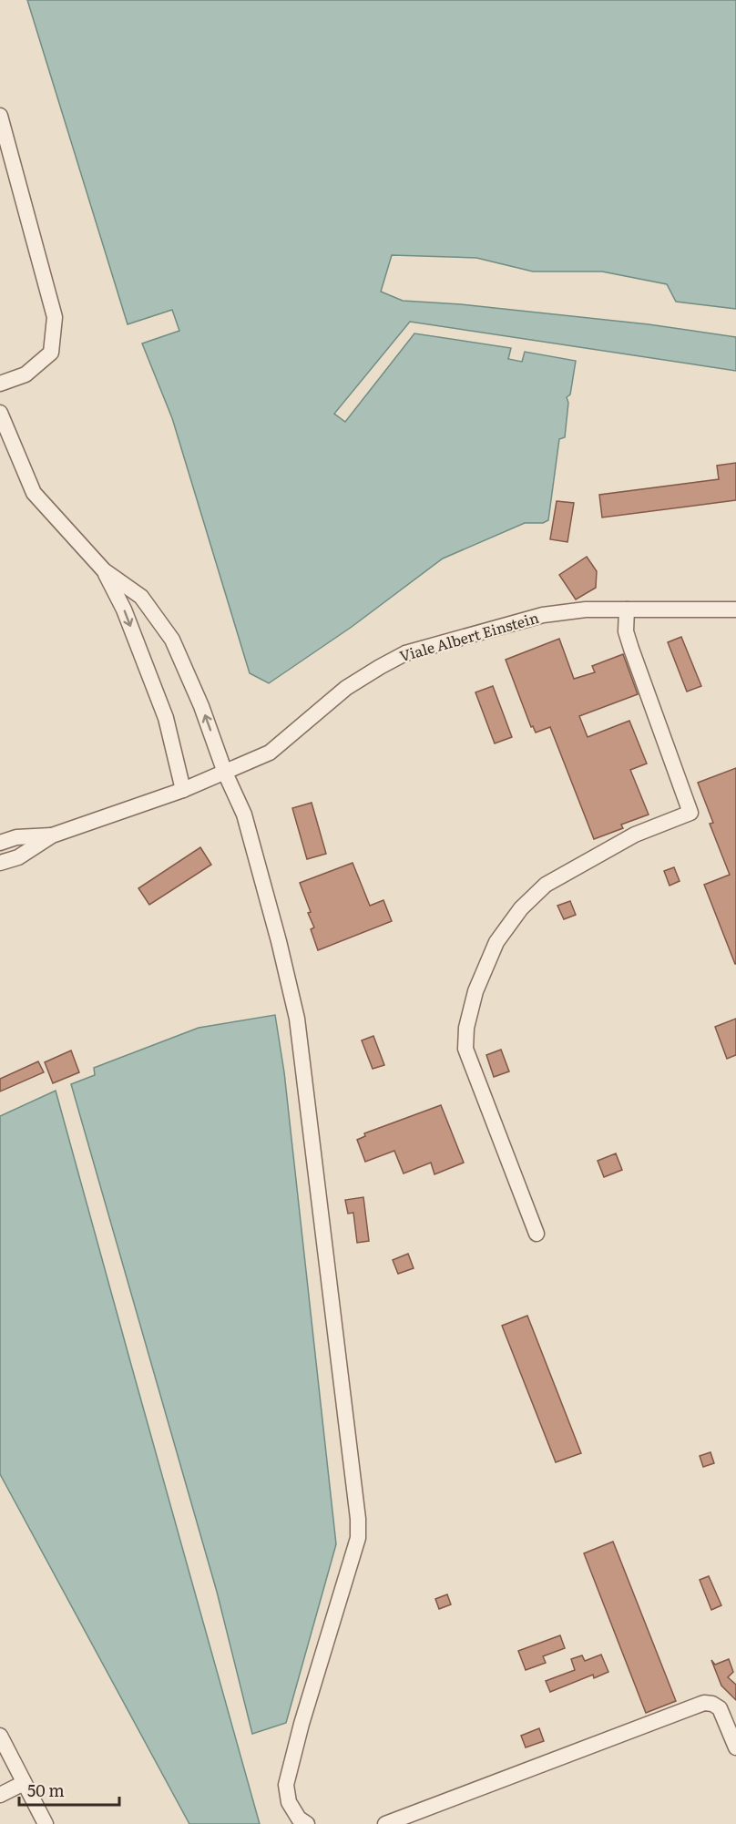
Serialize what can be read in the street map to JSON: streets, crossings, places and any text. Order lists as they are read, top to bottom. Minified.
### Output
{"streets":{"street":["Viale Albert Einstein"]},"scale_bar":"50 m"}
